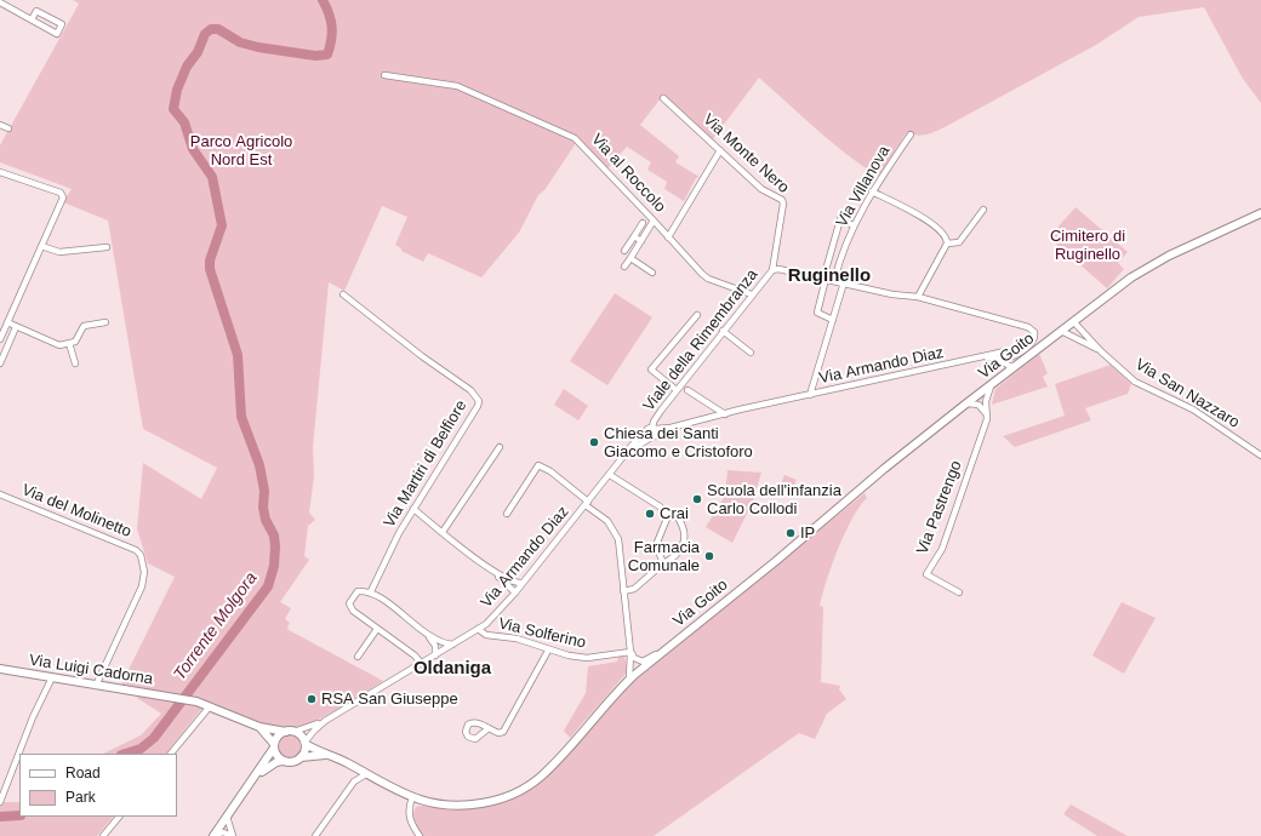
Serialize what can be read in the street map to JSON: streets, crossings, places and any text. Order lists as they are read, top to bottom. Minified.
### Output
{"streets":{"street":["Via Monte Nero","Via al Roccolo","Via Villanova","Viale della Rimembranza","Via Goito","Via Armando Diaz","Via San Nazzaro","Via Martiri di Belfiore","Via Pastrengo","Via del Molinetto","Via Solferino","Via Luigi Cadorna"]},"crossings":[["Via Monte Nero","Viale della Rimembranza"],["Via al Roccolo","Viale della Rimembranza"],["Viale della Rimembranza","Via Armando Diaz"],["Via Goito","Via Armando Diaz"],["Via Goito","Via San Nazzaro"],["Via Goito","Via Pastrengo"],["Via Goito","Via Luigi Cadorna"],["Via Armando Diaz","Via Solferino"],["Via Armando Diaz","Via Luigi Cadorna"],["Via del Molinetto","Via Luigi Cadorna"]],"districts":["Ruginello","Oldaniga"],"water":["Torrente Molgora"],"parks":["Parco Agricolo Nord Est","Cimitero di Ruginello"],"places":["Chiesa dei Santi Giacomo e Cristoforo","Scuola dell'infanzia Carlo Collodi","Crai","IP","Farmacia Comunale","RSA San Giuseppe"],"legend":["Road","Park"]}
